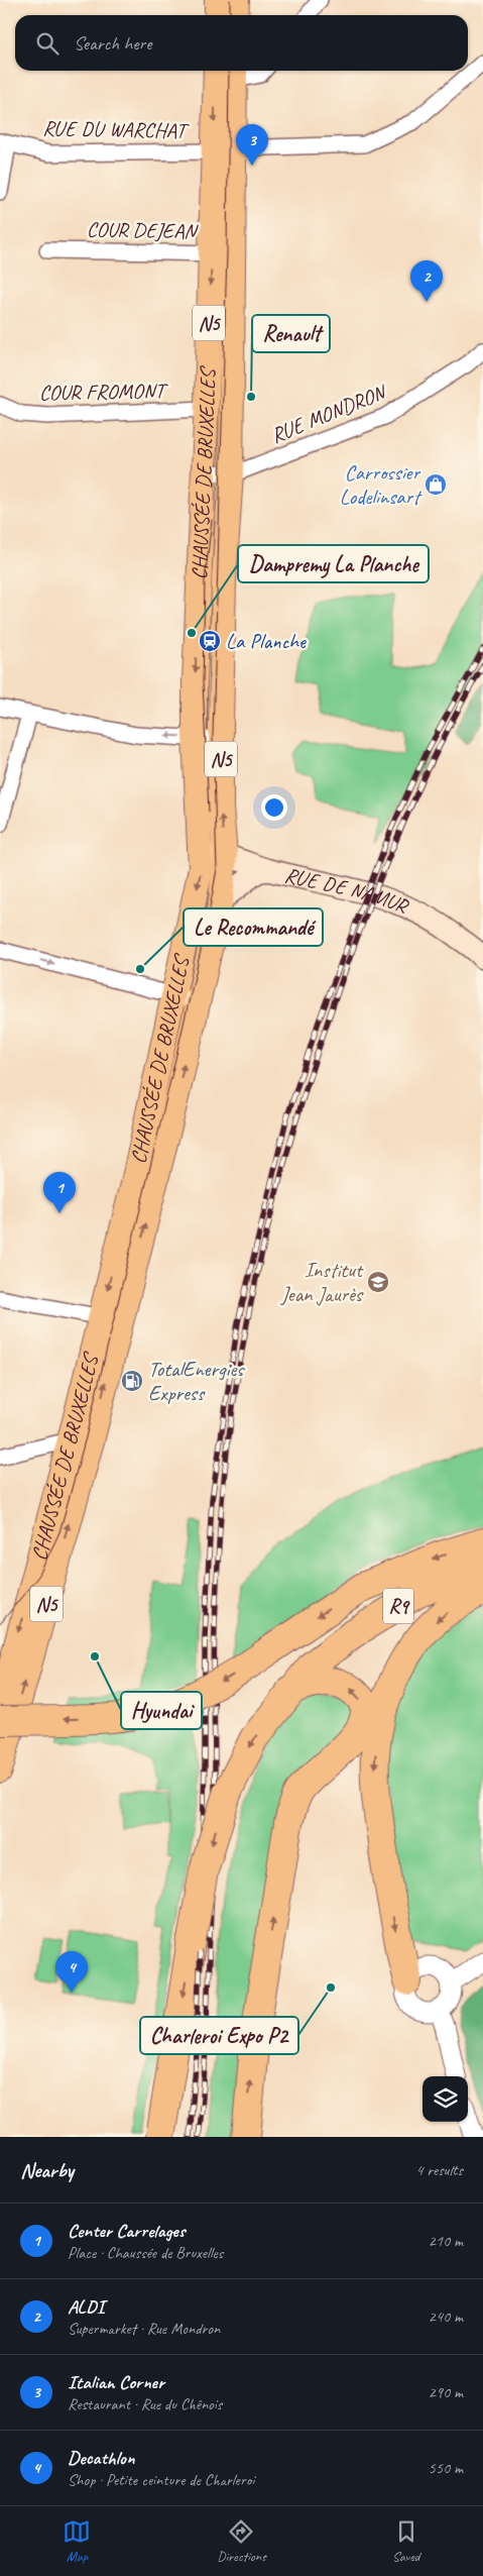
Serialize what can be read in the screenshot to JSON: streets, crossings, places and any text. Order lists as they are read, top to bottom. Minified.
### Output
{"streets":{"highway":["R9"],"main road":["N5","CHAUSSÉE DE BRUXELLES","RUE DE NAMUR"],"street":["RUE DU WARCHAT","COUR DEJEAN","COUR FROMONT","RUE MONDRON"]},"crossings":[["RUE DU WARCHAT","CHAUSSÉE DE BRUXELLES"],["COUR DEJEAN","CHAUSSÉE DE BRUXELLES"],["COUR FROMONT","CHAUSSÉE DE BRUXELLES"],["RUE MONDRON","CHAUSSÉE DE BRUXELLES"],["CHAUSSÉE DE BRUXELLES","RUE DE NAMUR"]],"places":{"other":["Renault","Dampremy La Planche","Le Recommandé","Hyundai","Charleroi Expo P2"],"shop":["Carrossier Lodelinsart"],"station":["La Planche"],"school or university":["Institut Jean Jaurès"],"fuel station":["TotalEnergies Express"]},"page":{"search":"Search here","pins":["3","2","1","4"],"heading":["Nearby","4 results"],"list":[{"mark":"1","name":"Center Carrelages","note":"Place · Chaussée de Bruxelles","value":"210 m"},{"mark":"2","name":"ALDI","note":"Supermarket · Rue Mondron","value":"240 m"},{"mark":"3","name":"Italian Corner","note":"Restaurant · Rue du Chênois","value":"290 m"},{"mark":"4","name":"Decathlon","note":"Shop · Petite ceinture de Charleroi","value":"550 m"}],"nav":["Map","Directions","Saved"]}}
